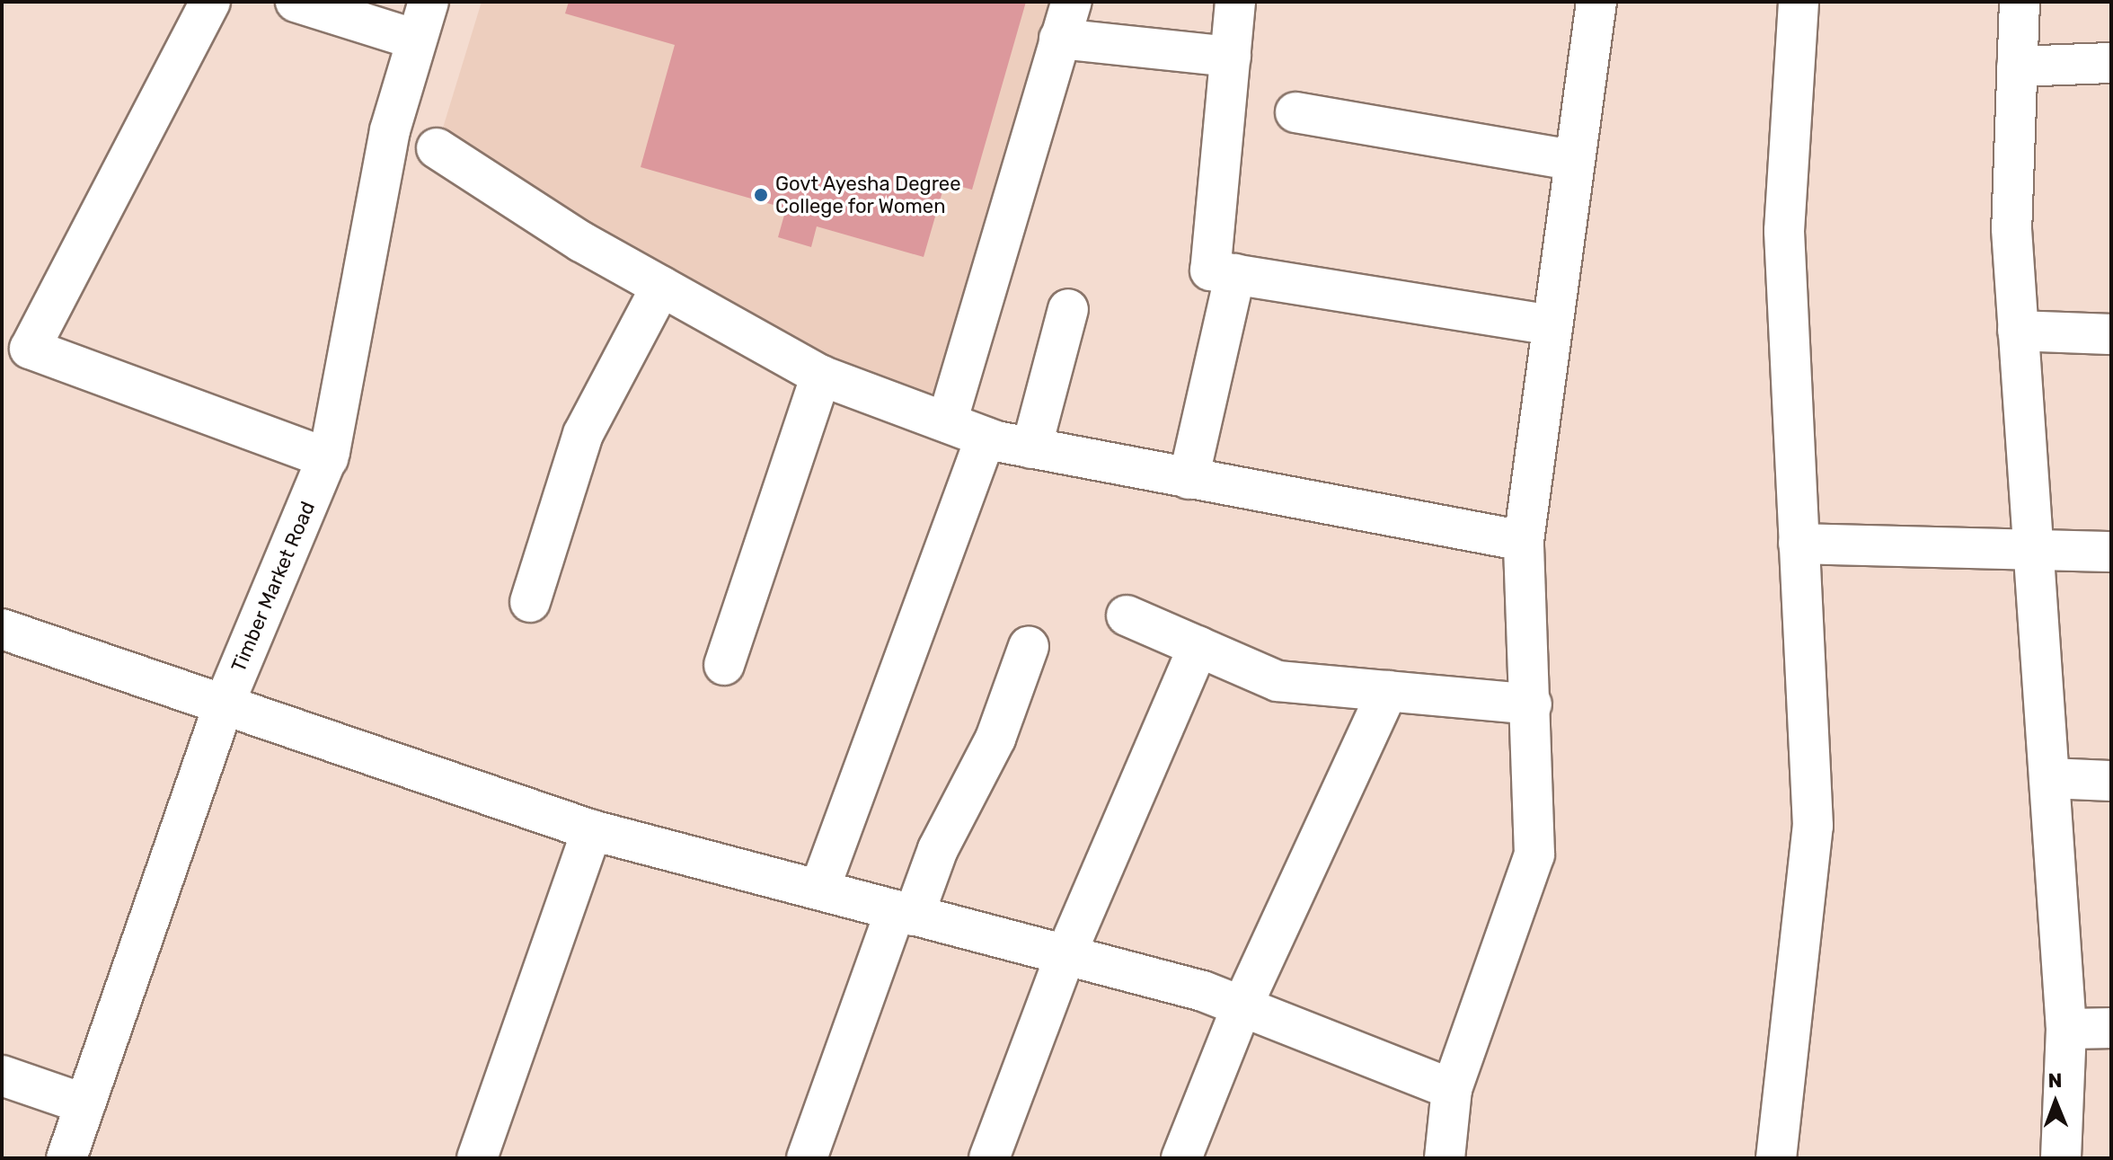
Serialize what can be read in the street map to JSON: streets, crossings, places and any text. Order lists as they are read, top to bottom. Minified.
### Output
{"streets":{"street":["Timber Market Road"]},"places":["Govt Ayesha Degree College for Women"],"north":"top"}
